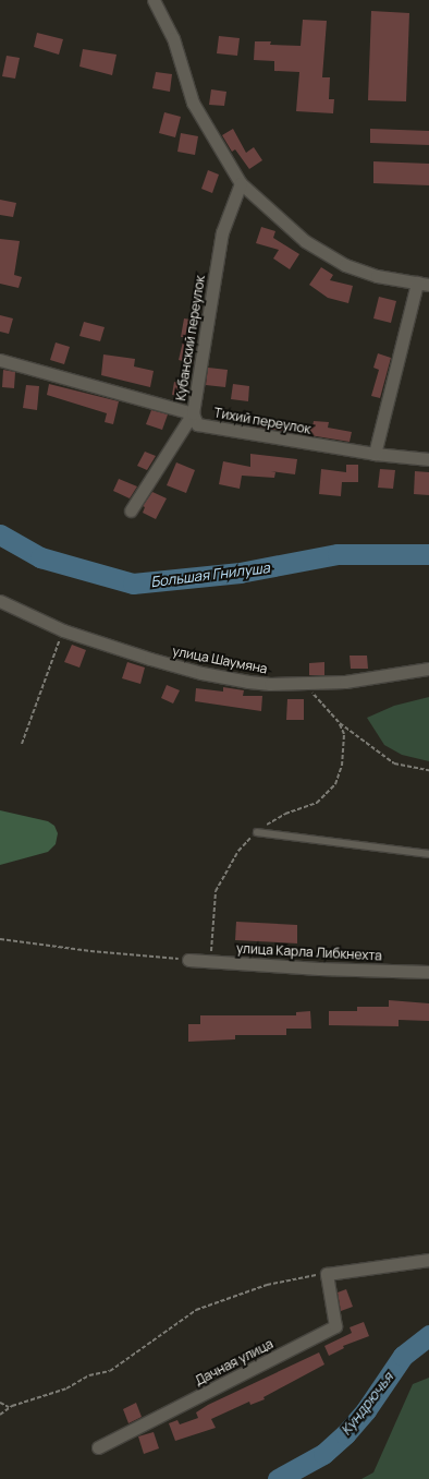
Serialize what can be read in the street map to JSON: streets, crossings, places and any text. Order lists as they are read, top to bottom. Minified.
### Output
{"streets":{"street":["Кубанский переулок","Тихий переулок","улица Шаумяна","улица Карла Либкнехта","Дачная улица"]},"crossings":[["Кубанский переулок","Тихий переулок"]],"water":["Большая Гнилуша","Кундрючья"]}
